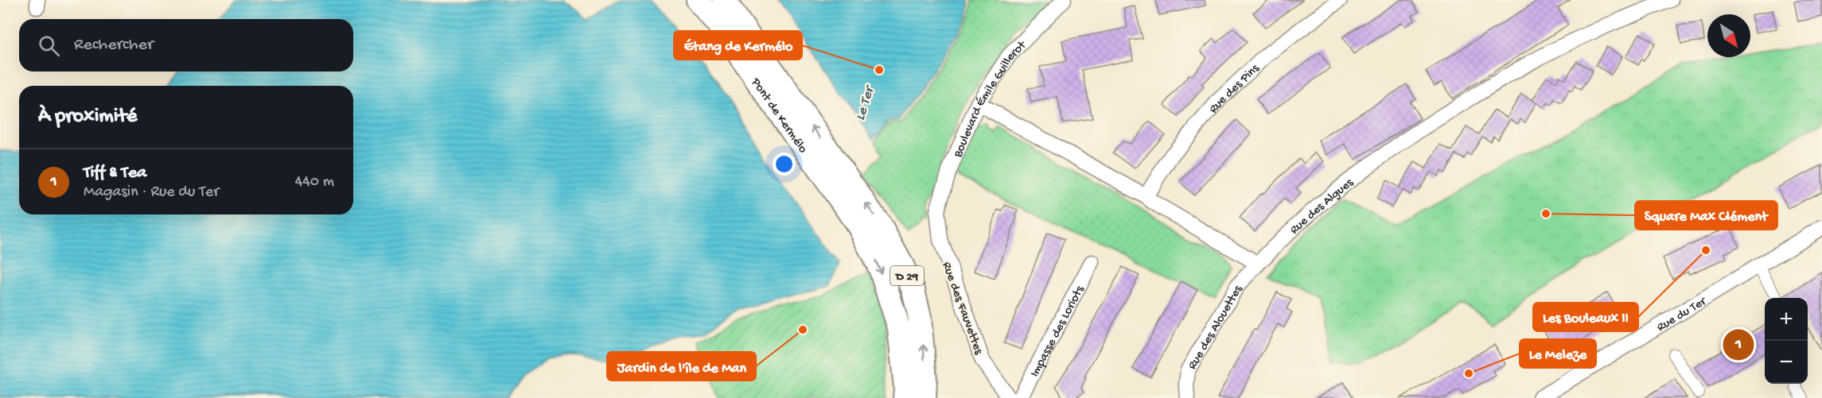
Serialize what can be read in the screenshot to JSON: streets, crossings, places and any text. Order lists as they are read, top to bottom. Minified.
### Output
{"streets":{"main road":["Pont de Kermélo","D 29"],"street":["Rue des Pins","Boulevard Émile Guillerot","Rue des Algues","Rue des Fauvettes","Rue du Ter","Rue des Alouettes","Impasse des Loriots"]},"crossings":[["Boulevard Émile Guillerot","Rue des Fauvettes"],["Pont de Kermélo","D 29"],["Rue des Algues","Rue des Alouettes"]],"water":["Le Ter"],"places":["Étang de Kermélo","Square Max Clément","Les Bouleaux II","Jardin de l'île de Man","Le Meleze"],"north":"bottom right","page":{"search":"Rechercher","heading":"À proximité","list":[{"mark":"1","name":"Tiff & Tea","note":"Magasin · Rue du Ter","value":"440 m"}],"map_buttons":["+","−"],"pins":"1"}}
